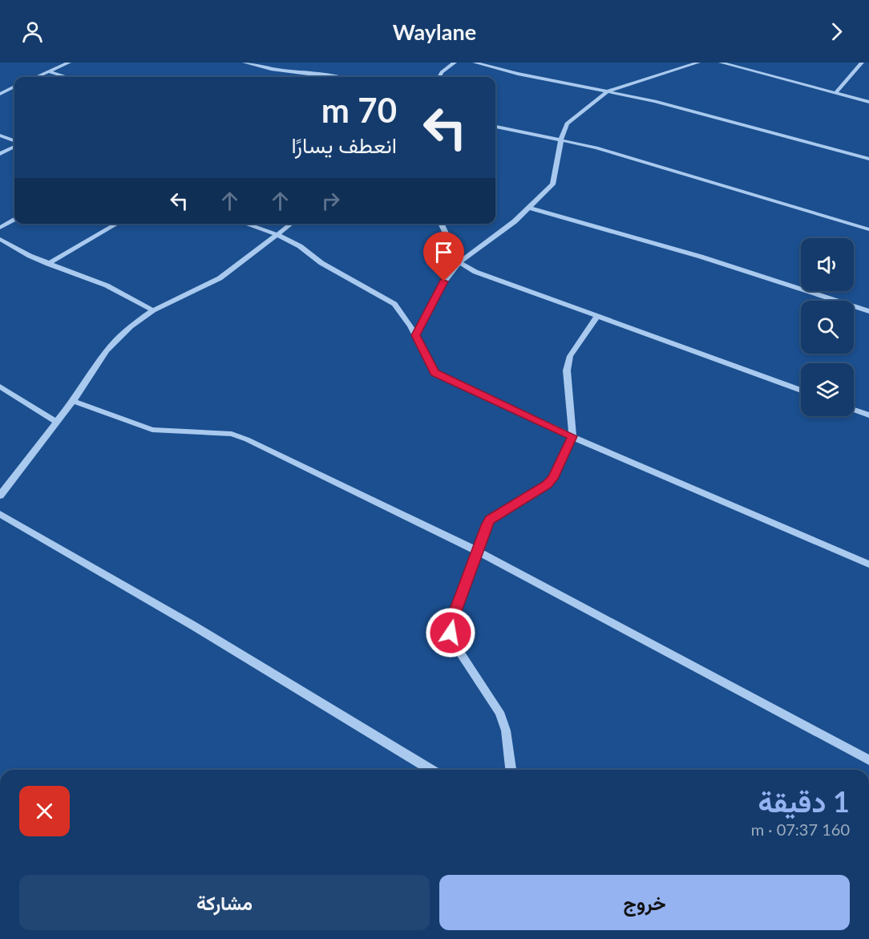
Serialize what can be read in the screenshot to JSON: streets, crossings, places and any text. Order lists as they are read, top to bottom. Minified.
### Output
{"page":{"header":"Waylane","turn":["70 m","انعطف يسارًا"],"heading":["1 دقيقة","160 m · 07:37"],"buttons":["خروج","مشاركة"]}}
